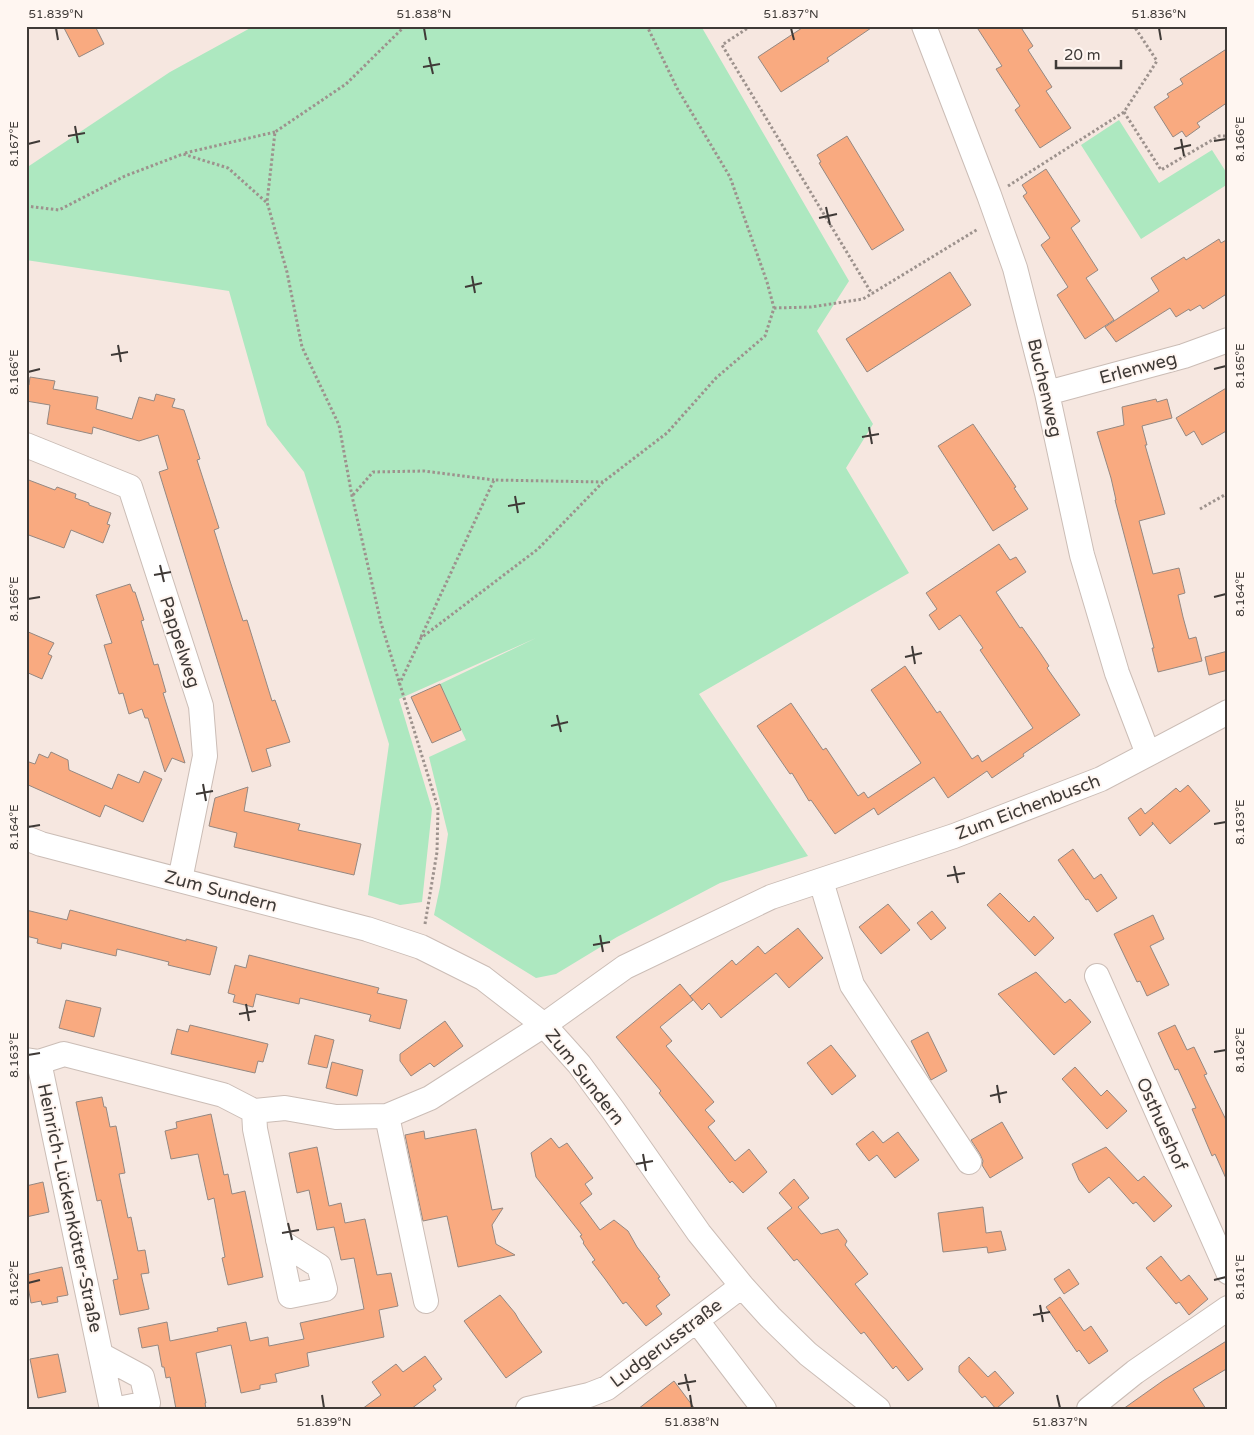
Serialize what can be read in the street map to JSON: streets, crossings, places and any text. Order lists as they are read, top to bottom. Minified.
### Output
{"streets":{"street":["Erlenweg","Buchenweg","Pappelweg","Zum Eichenbusch","Zum Sundern","Osthueshof","Heinrich-Lückenkötter-Straße","Ludgerusstraße"]},"crossings":[["Erlenweg","Buchenweg"],["Buchenweg","Zum Eichenbusch"],["Pappelweg","Zum Sundern"],["Zum Eichenbusch","Zum Sundern"],["Zum Sundern","Ludgerusstraße"]],"scale_bar":"20 m","coordinates":["51.839°N","51.838°N","51.837°N","51.836°N","8.166°E","8.167°E","8.165°E","8.164°E","8.163°E","8.162°E","8.161°E"]}
